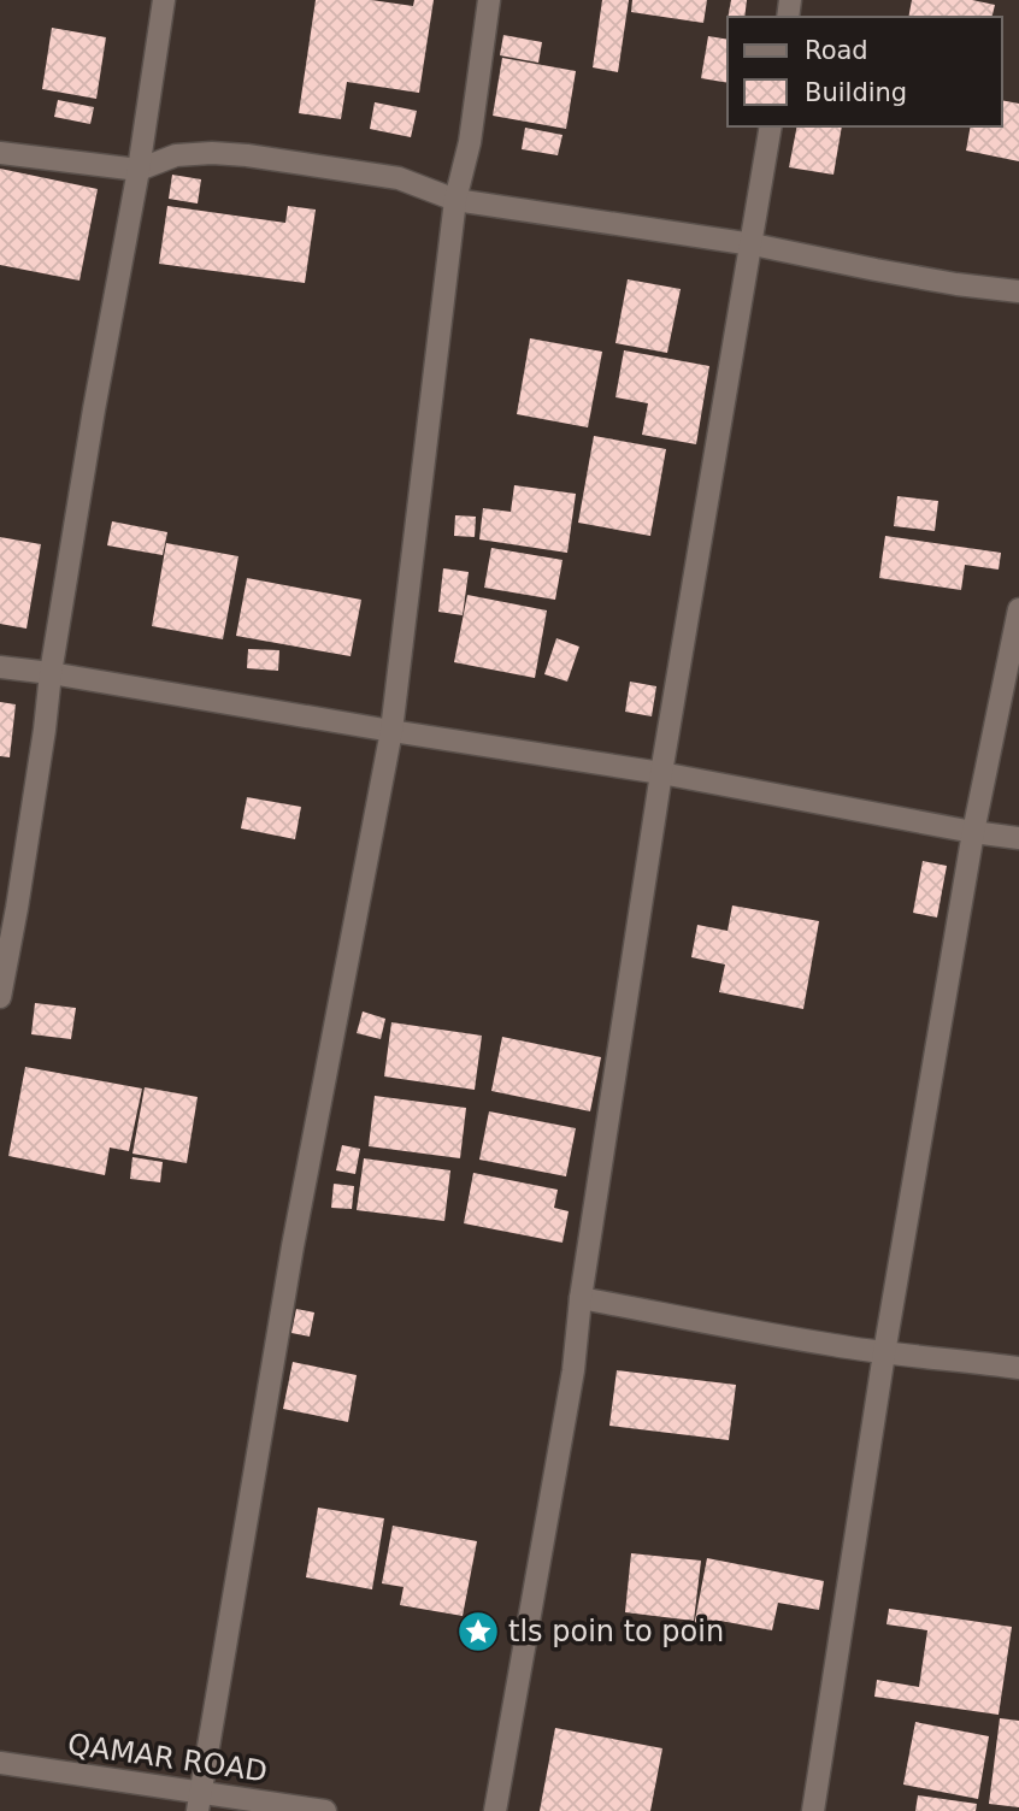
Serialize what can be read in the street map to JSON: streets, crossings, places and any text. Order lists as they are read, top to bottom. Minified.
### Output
{"streets":{"street":["QAMAR ROAD"]},"places":{"place":["tls poin to poin"]},"legend":["Road","Building"]}
